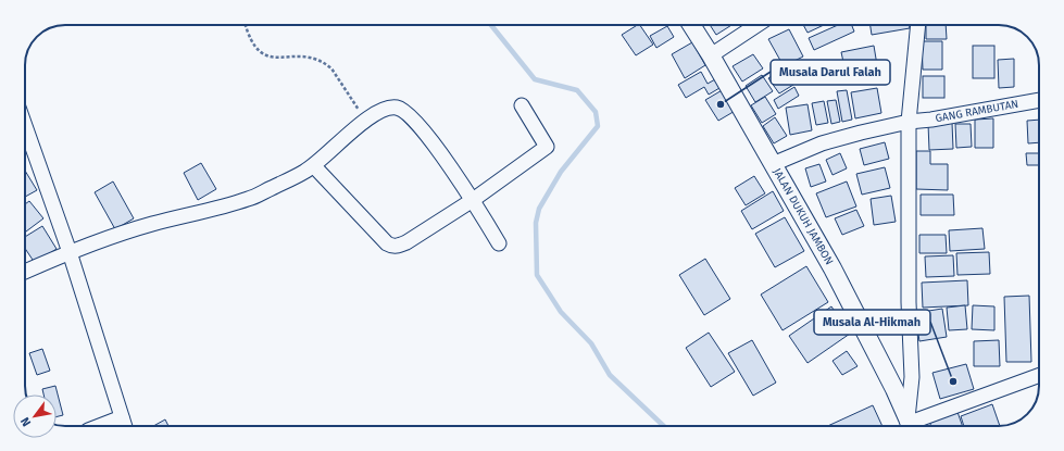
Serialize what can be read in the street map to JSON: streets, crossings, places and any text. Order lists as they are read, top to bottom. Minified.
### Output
{"streets":{"street":["GANG RAMBUTAN","JALAN DUKUH JAMBON"]},"crossings":[["GANG RAMBUTAN","JALAN DUKUH JAMBON"]],"places":["Musala Darul Falah","Musala Al-Hikmah"],"north":"bottom left"}
